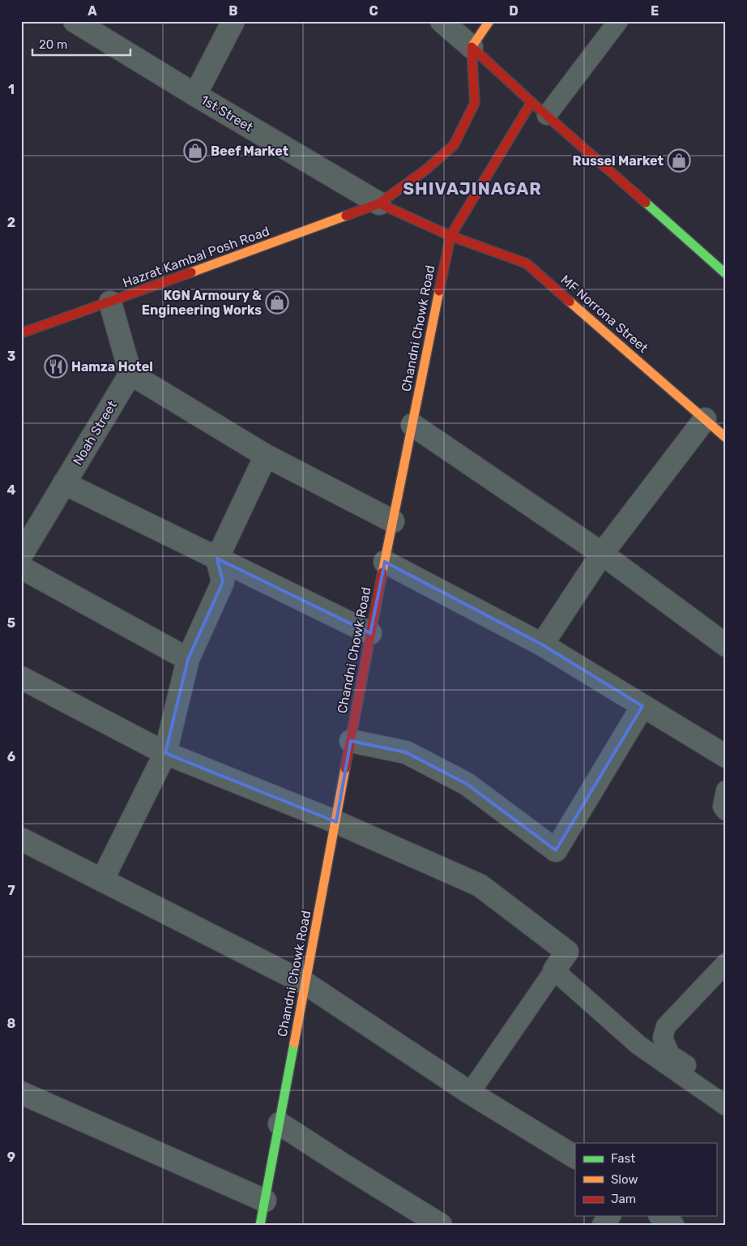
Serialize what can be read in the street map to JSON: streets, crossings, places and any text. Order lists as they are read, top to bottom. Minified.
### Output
{"streets":{"street":["1st Street","Hazrat Kambal Posh Road","MF Norrona Street","Chandni Chowk Road","Noah Street"]},"crossings":[["1st Street","Hazrat Kambal Posh Road"],["MF Norrona Street","Chandni Chowk Road"]],"districts":["SHIVAJINAGAR"],"places":{"shop":["Beef Market","Russel Market","KGN Armoury & Engineering Works"],"restaurant":["Hamza Hotel"]},"legend":["Fast","Slow","Jam"],"scale_bar":"20 m","grid":{"columns":["A","B","C","D","E"],"rows":["1","2","3","4","5","6","7","8","9"]}}
